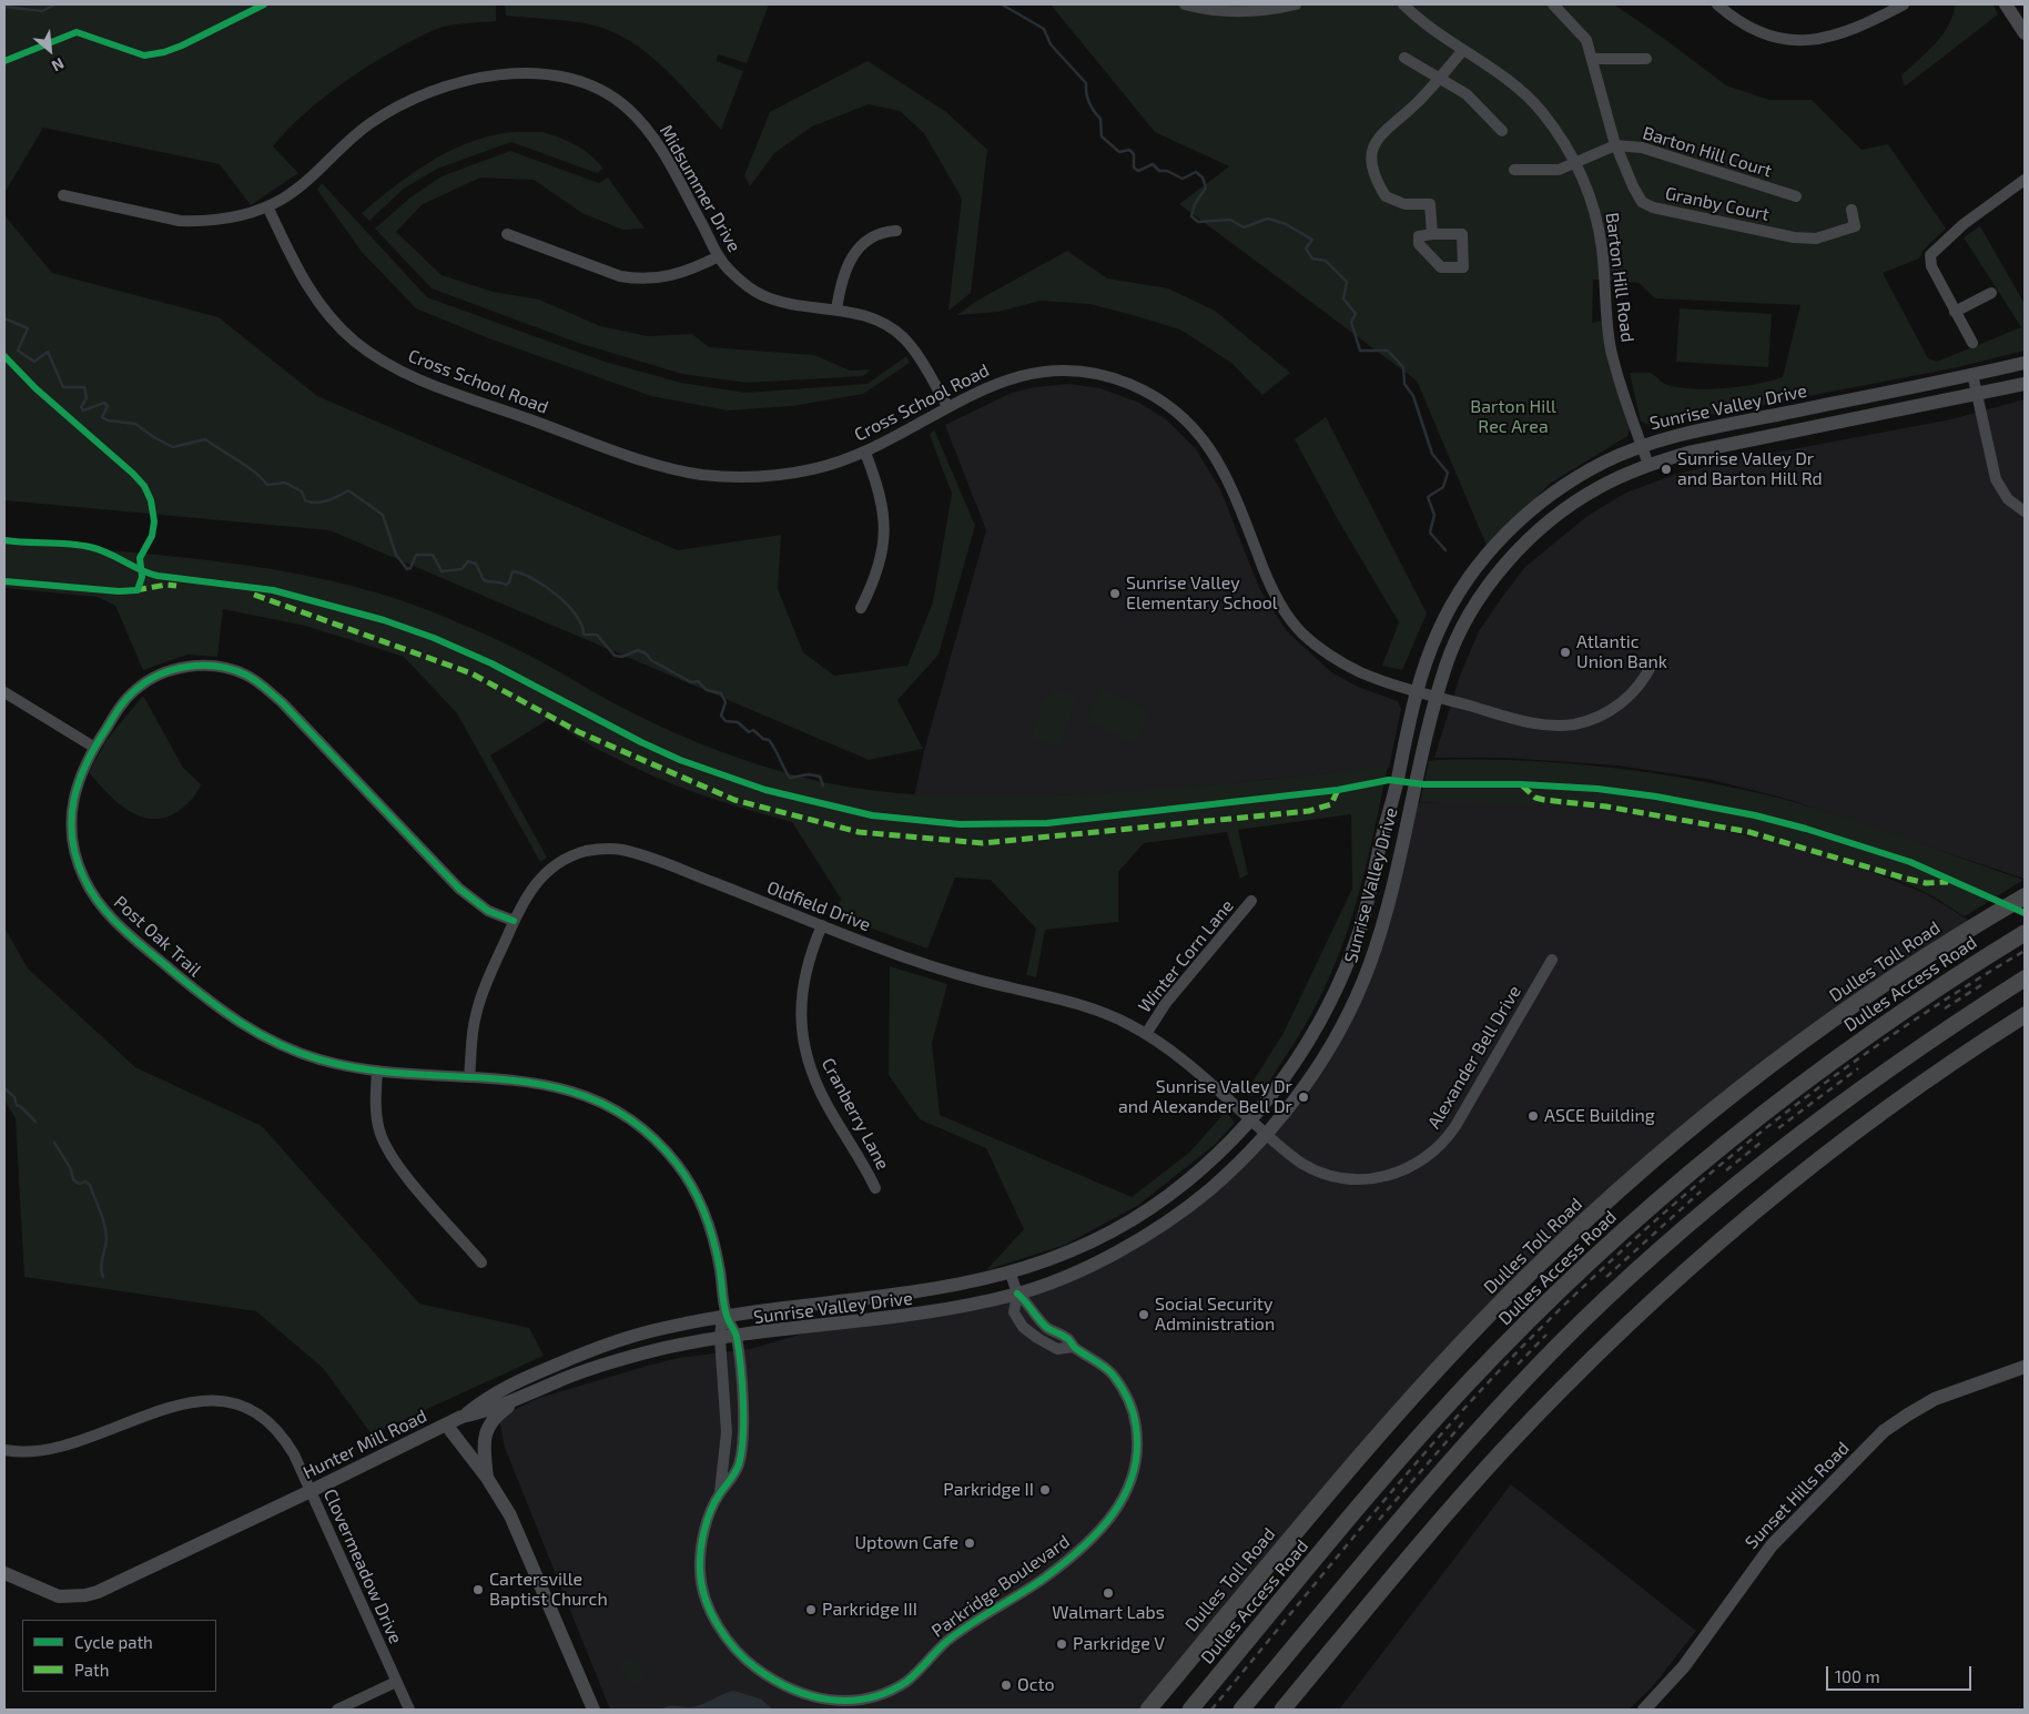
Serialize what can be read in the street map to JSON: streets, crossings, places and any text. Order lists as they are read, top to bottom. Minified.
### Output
{"streets":{"highway":["Dulles Toll Road","Dulles Access Road"],"main road":["Sunrise Valley Drive","Hunter Mill Road","Sunset Hills Road"],"street":["Barton Hill Court","Midsummer Drive","Granby Court","Barton Hill Road","Cross School Road","Oldfield Drive","Post Oak Trail","Winter Corn Lane","Alexander Bell Drive","Cranberry Lane","Clovermeadow Drive","Parkridge Boulevard"]},"crossings":[["Barton Hill Court","Granby Court"],["Barton Hill Court","Barton Hill Road"],["Midsummer Drive","Cross School Road"],["Barton Hill Road","Sunrise Valley Drive"],["Cross School Road","Sunrise Valley Drive"],["Sunrise Valley Drive","Oldfield Drive"],["Sunrise Valley Drive","Post Oak Trail"],["Sunrise Valley Drive","Alexander Bell Drive"],["Sunrise Valley Drive","Hunter Mill Road"],["Sunrise Valley Drive","Parkridge Boulevard"],["Oldfield Drive","Post Oak Trail"],["Oldfield Drive","Winter Corn Lane"],["Oldfield Drive","Alexander Bell Drive"],["Oldfield Drive","Cranberry Lane"],["Post Oak Trail","Parkridge Boulevard"],["Hunter Mill Road","Clovermeadow Drive"]],"parks":["Barton Hill Rec Area"],"places":["Sunrise Valley Dr and Barton Hill Rd","Sunrise Valley Elementary School","Atlantic Union Bank","Sunrise Valley Dr and Alexander Bell Dr","ASCE Building","Social Security Administration","Parkridge II","Uptown Cafe","Cartersville Baptist Church","Walmart Labs","Parkridge III","Parkridge V","Octo"],"legend":["Cycle path","Path"],"scale_bar":"100 m","north":"bottom right"}
